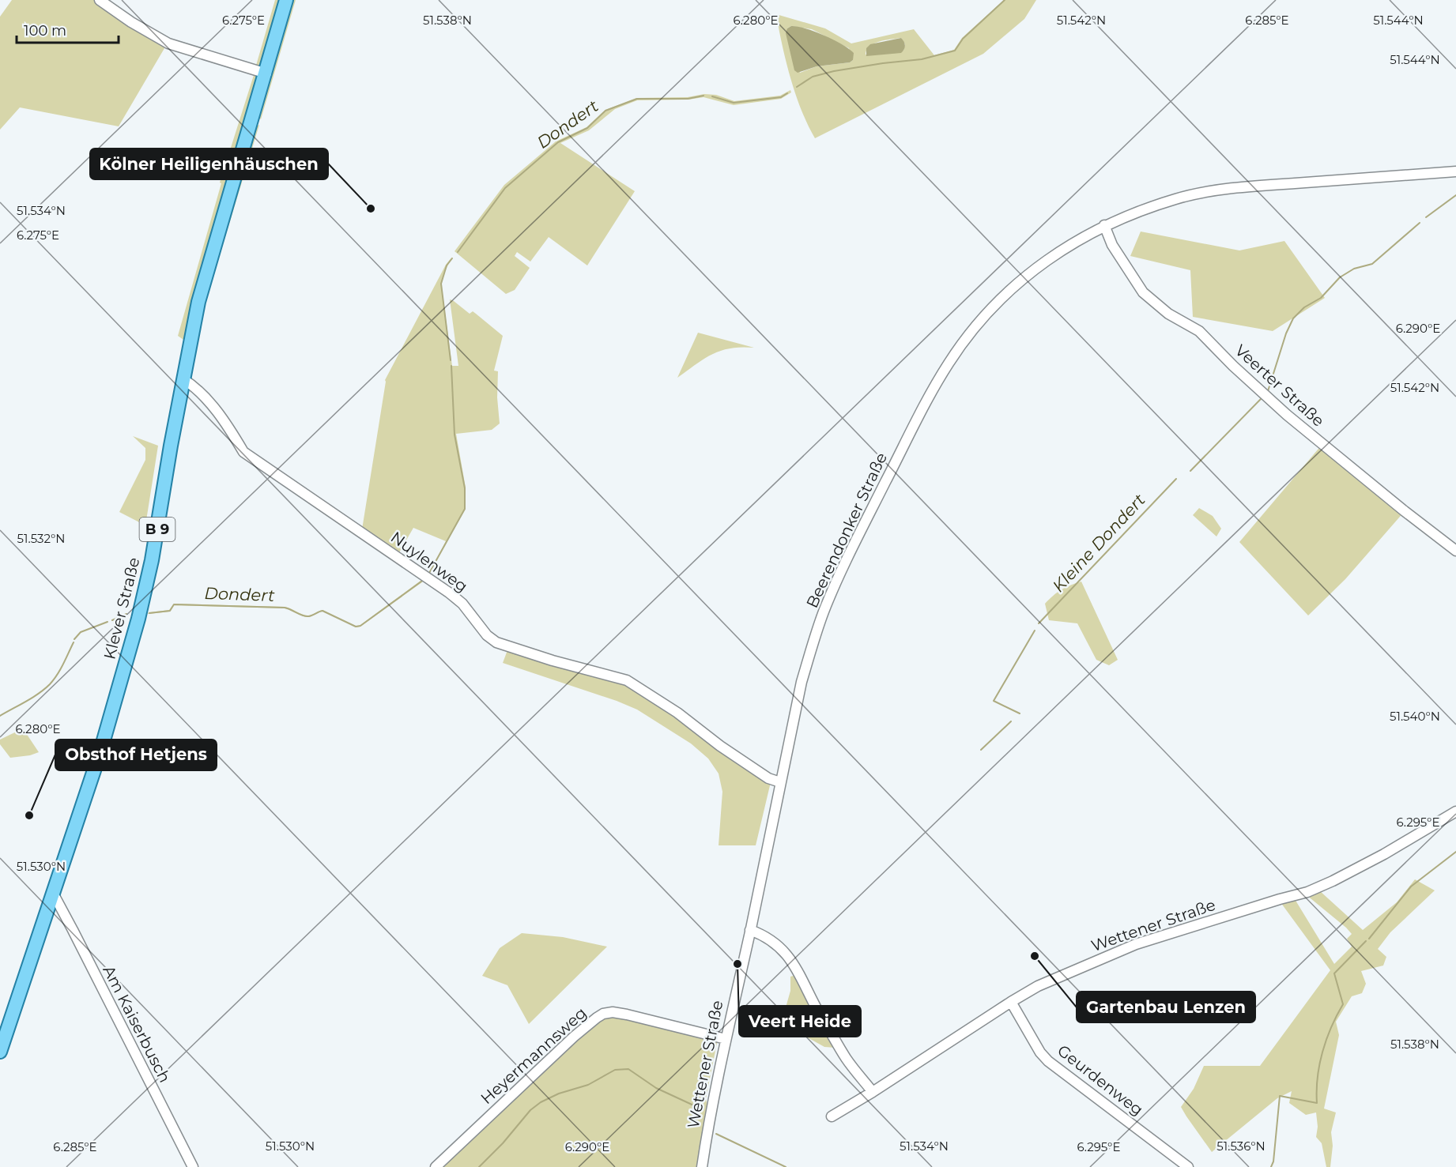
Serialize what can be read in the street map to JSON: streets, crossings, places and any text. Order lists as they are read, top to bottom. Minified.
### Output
{"streets":{"main road":["B 9","Klever Straße"],"street":["Veerter Straße","Beerendonker Straße","Nuylenweg","Wettener Straße","Am Kaiserbusch","Heyermannsweg","Geurdenweg"]},"crossings":[["Veerter Straße","Beerendonker Straße"],["Beerendonker Straße","Nuylenweg"],["Beerendonker Straße","Wettener Straße"],["Nuylenweg","Klever Straße"],["Klever Straße","Am Kaiserbusch"],["Wettener Straße","Heyermannsweg"],["Wettener Straße","Geurdenweg"]],"water":["Dondert","Kleine Dondert"],"places":["Kölner Heiligenhäuschen","Obsthof Hetjens","Gartenbau Lenzen","Veert Heide"],"scale_bar":"100 m","coordinates":["6.275°E","6.280°E","6.285°E","51.538°N","51.542°N","51.544°N","51.534°N","6.290°E","51.532°N","51.540°N","6.295°E","51.530°N","51.536°N"]}
